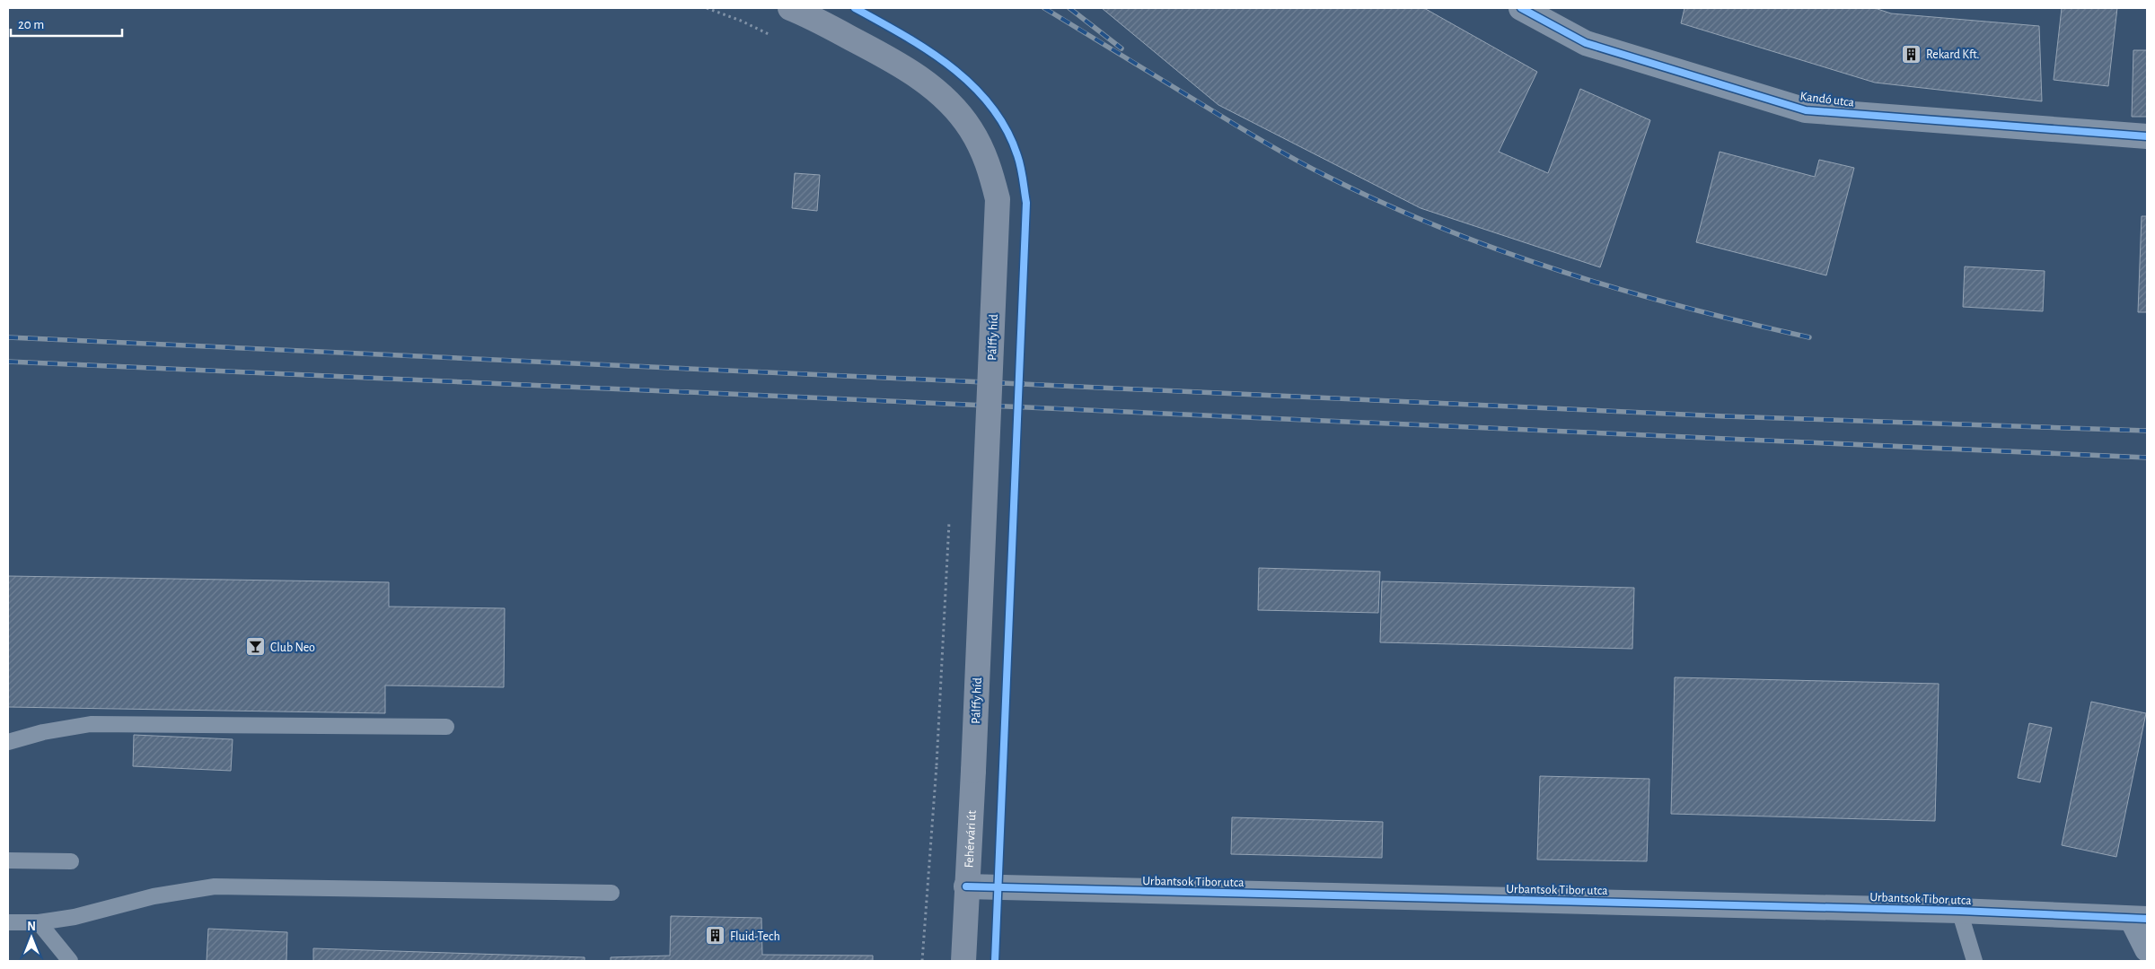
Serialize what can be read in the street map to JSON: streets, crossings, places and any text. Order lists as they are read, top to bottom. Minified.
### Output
{"streets":{"main road":["Pálffy híd","Fehérvári út"],"street":["Kandó utca","Urbantsok Tibor utca"]},"crossings":[["Pálffy híd","Fehérvári út"],["Fehérvári út","Urbantsok Tibor utca"]],"places":{"building":["Rekard Kft.","Fluid-Tech"],"bar":["Club Neo"]},"scale_bar":"20 m","north":"top"}
